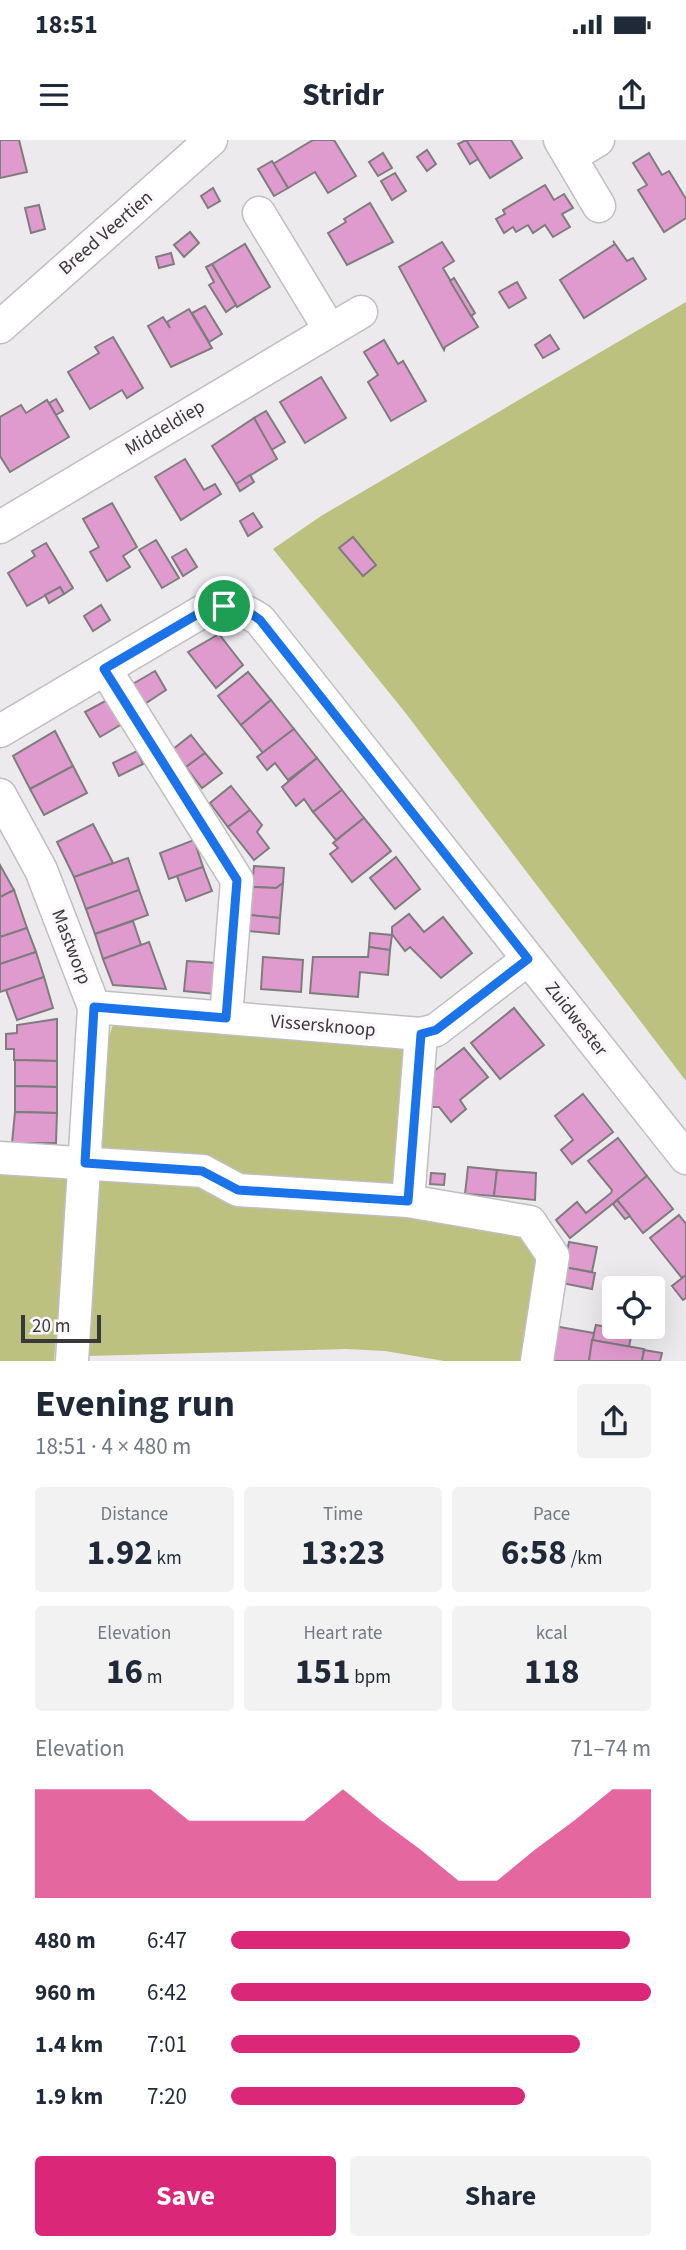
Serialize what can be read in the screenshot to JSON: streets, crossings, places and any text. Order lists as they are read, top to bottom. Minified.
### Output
{"streets":{"street":["Breed Veertien","Middeldiep","Mastworp","Zuidwester","Vissersknoop"]},"crossings":[["Mastworp","Vissersknoop"]],"scale_bar":"20 m","page":{"status":"18:51","header":"Stridr","scale":"20 m","heading":["Evening run","18:51 · 4 × 480 m"],"stats":[["Distance","1.92 km"],["Time","13:23"],["Pace","6:58 /km"],["Elevation","16 m"],["Heart rate","151 bpm"],["kcal","118"]],"chart":["Elevation","71–74 m"],"list":[{"name":"480 m","note":"6:47"},{"name":"960 m","note":"6:42"},{"name":"1.4 km","note":"7:01"},{"name":"1.9 km","note":"7:20"}],"buttons":["Save","Share"]}}
